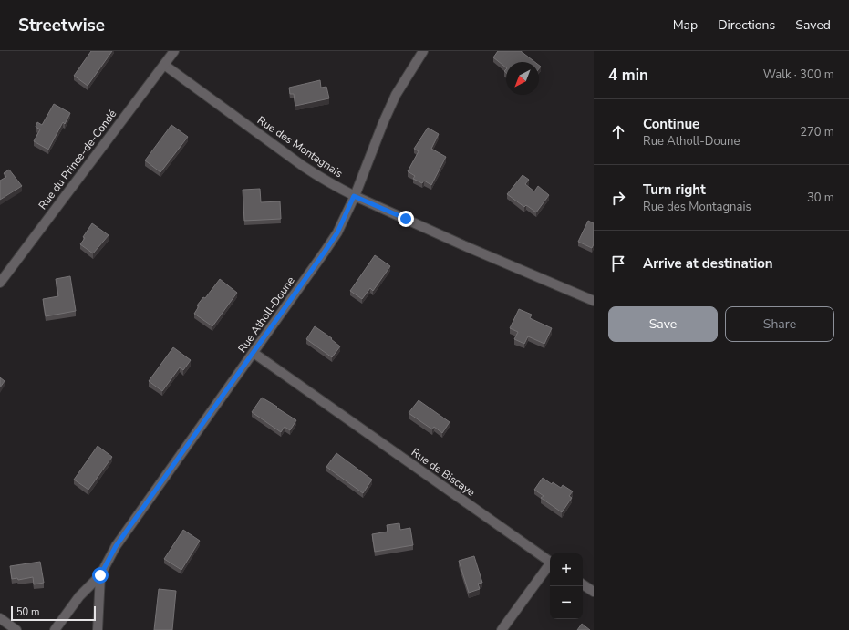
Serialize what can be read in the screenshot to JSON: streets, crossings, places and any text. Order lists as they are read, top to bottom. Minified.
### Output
{"streets":{"street":["Rue des Montagnais","Rue du Prince-de-Condé","Rue Atholl-Doune","Rue de Biscaye"]},"crossings":[["Rue des Montagnais","Rue du Prince-de-Condé"],["Rue des Montagnais","Rue Atholl-Doune"],["Rue Atholl-Doune","Rue de Biscaye"]],"scale_bar":"50 m","north":"bottom left","page":{"header":"Streetwise","nav":["Map","Directions","Saved"],"heading":["4 min","Walk · 300 m"],"list":[["Continue","Rue Atholl-Doune","270 m"],["Turn right","Rue des Montagnais","30 m"],"Arrive at destination"],"buttons":["Save","Share"],"map_buttons":["+","−"],"scale":"50 m"}}
